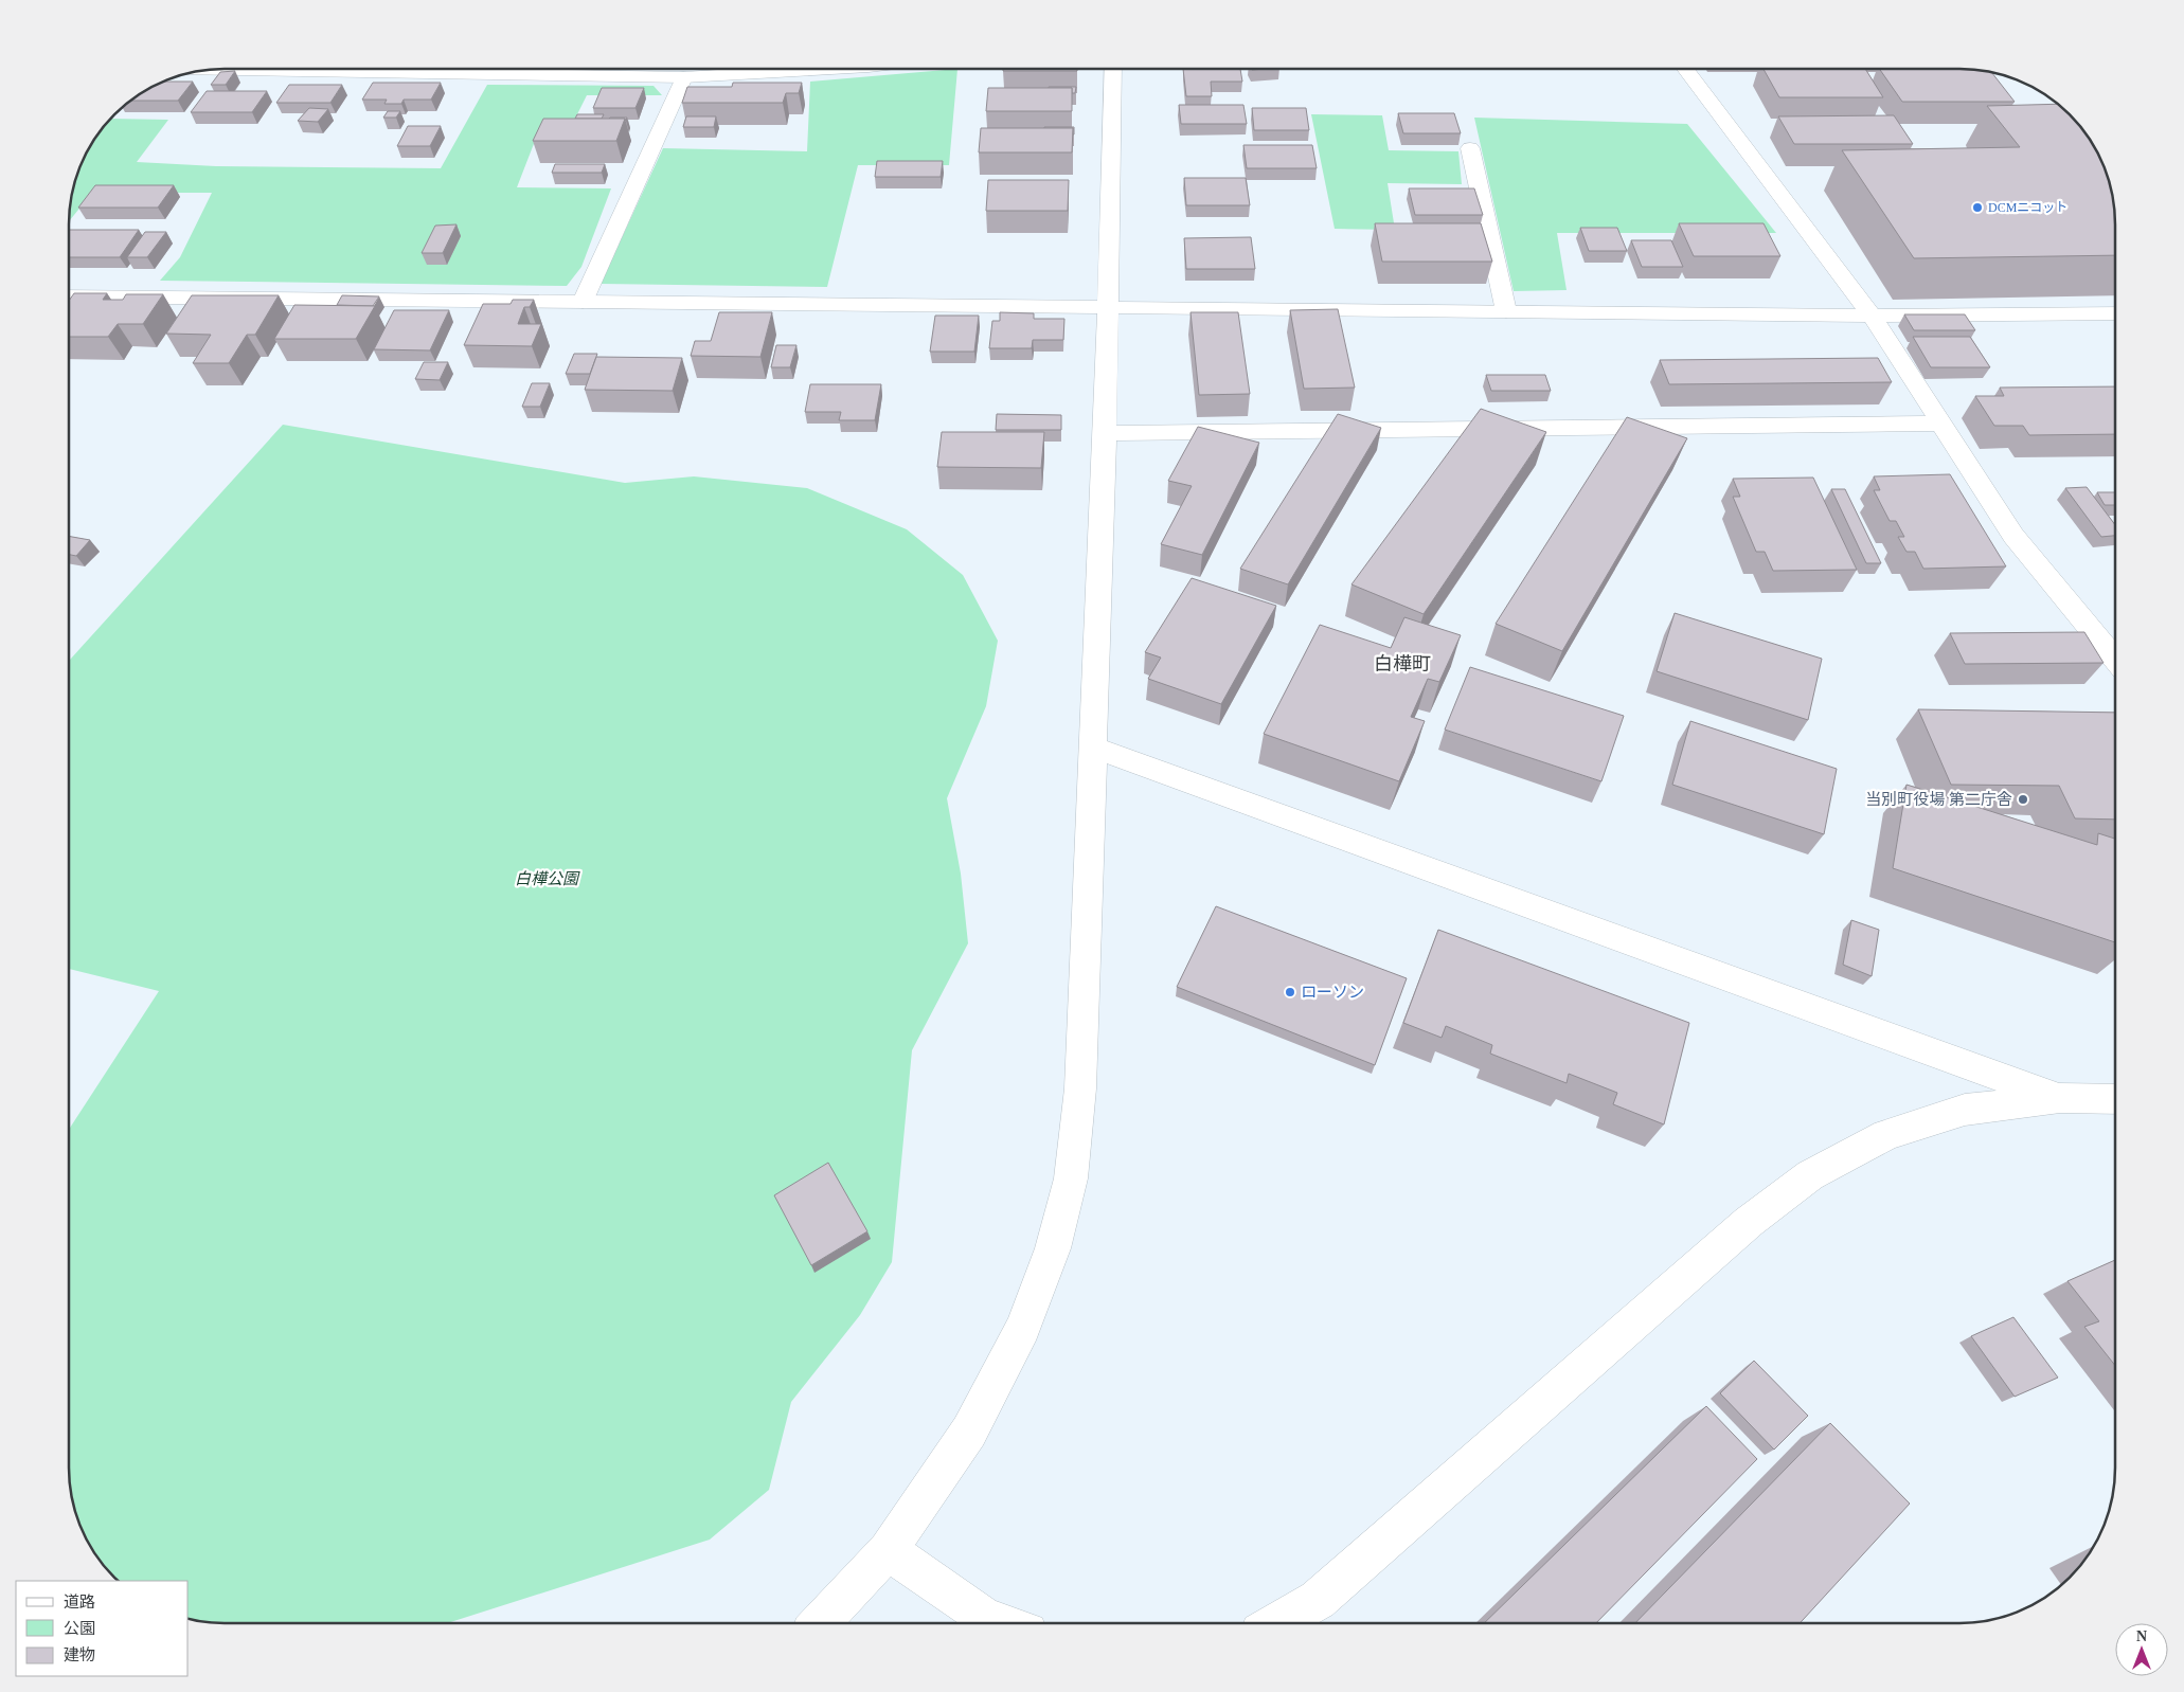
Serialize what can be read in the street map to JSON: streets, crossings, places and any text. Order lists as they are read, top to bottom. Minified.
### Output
{"districts":["白樺町"],"parks":["白樺公園"],"places":["DCMニコット","当別町役場 第二庁舎","ローソン"],"legend":["道路","公園","建物"],"north":"top"}
